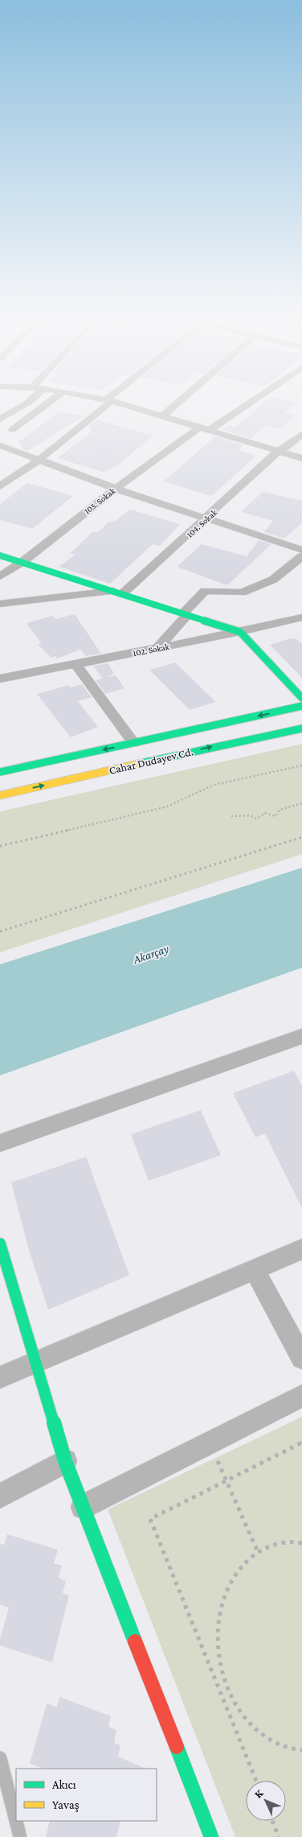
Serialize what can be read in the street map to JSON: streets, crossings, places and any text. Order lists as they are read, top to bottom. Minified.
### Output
{"streets":{"street":["105. Sokak","104. Sokak","102. Sokak","Cahar Dudayev Cd."]},"water":["Akarçay"],"legend":["Akıcı","Yavaş"],"north":"top left"}
